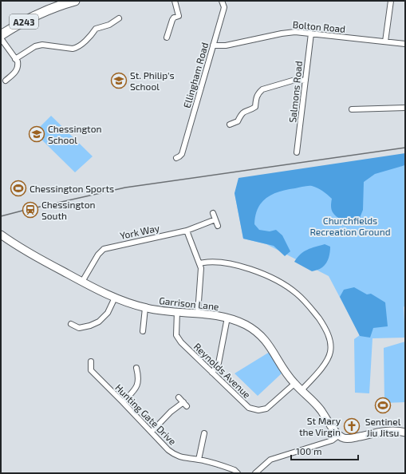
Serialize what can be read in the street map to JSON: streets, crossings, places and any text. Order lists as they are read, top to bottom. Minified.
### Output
{"streets":{"highway":["A243"],"street":["Bolton Road","Ellingham Road","Salmons Road","York Way","Garrison Lane","Reynolds Avenue","Hunting Gate Drive"]},"crossings":[["Bolton Road","Ellingham Road"],["Bolton Road","Salmons Road"],["York Way","Garrison Lane"],["Garrison Lane","Reynolds Avenue"]],"parks":["Churchfields Recreation Ground"],"places":{"school or university":["St. Philip's School","Chessington School"],"sports":["Chessington Sports","Sentinel Jiu Jitsu"],"station":["Chessington South"],"church":["St Mary the Virgin"]},"scale_bar":"100 m"}
